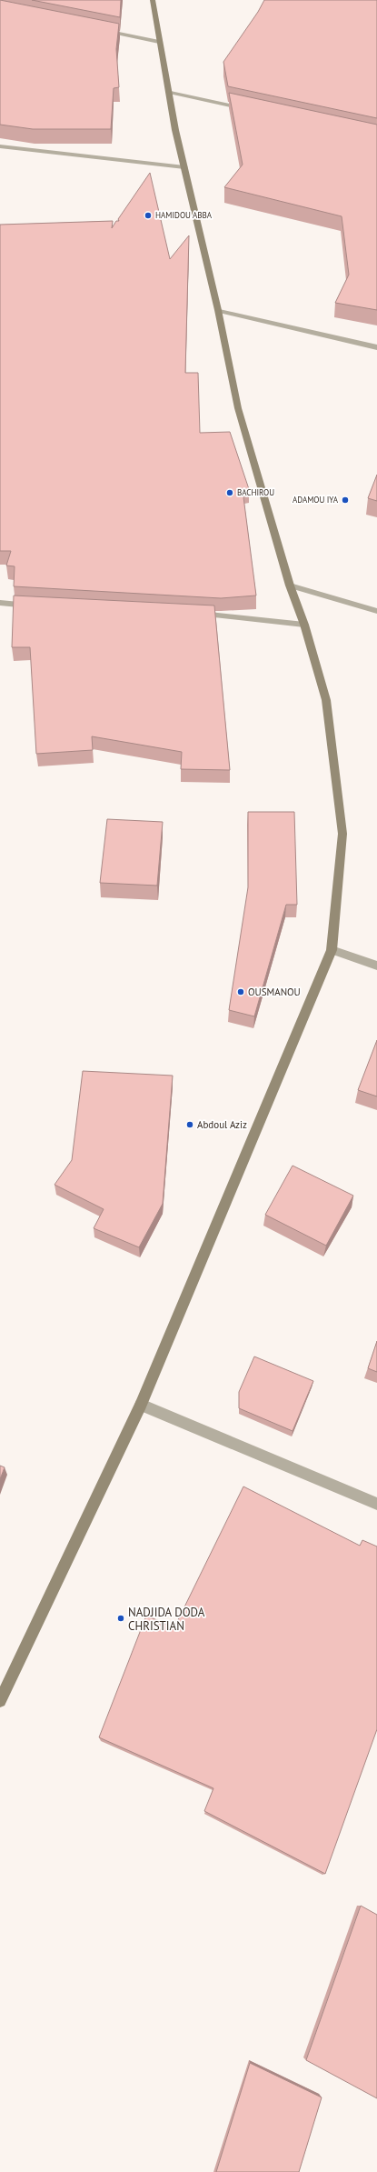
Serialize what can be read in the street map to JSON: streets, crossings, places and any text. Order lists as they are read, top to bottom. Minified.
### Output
{"places":["HAMIDOU ABBA","BACHIROU","ADAMOU IYA","OUSMANOU","Abdoul Aziz","NADJIDA DODA CHRISTIAN"]}
